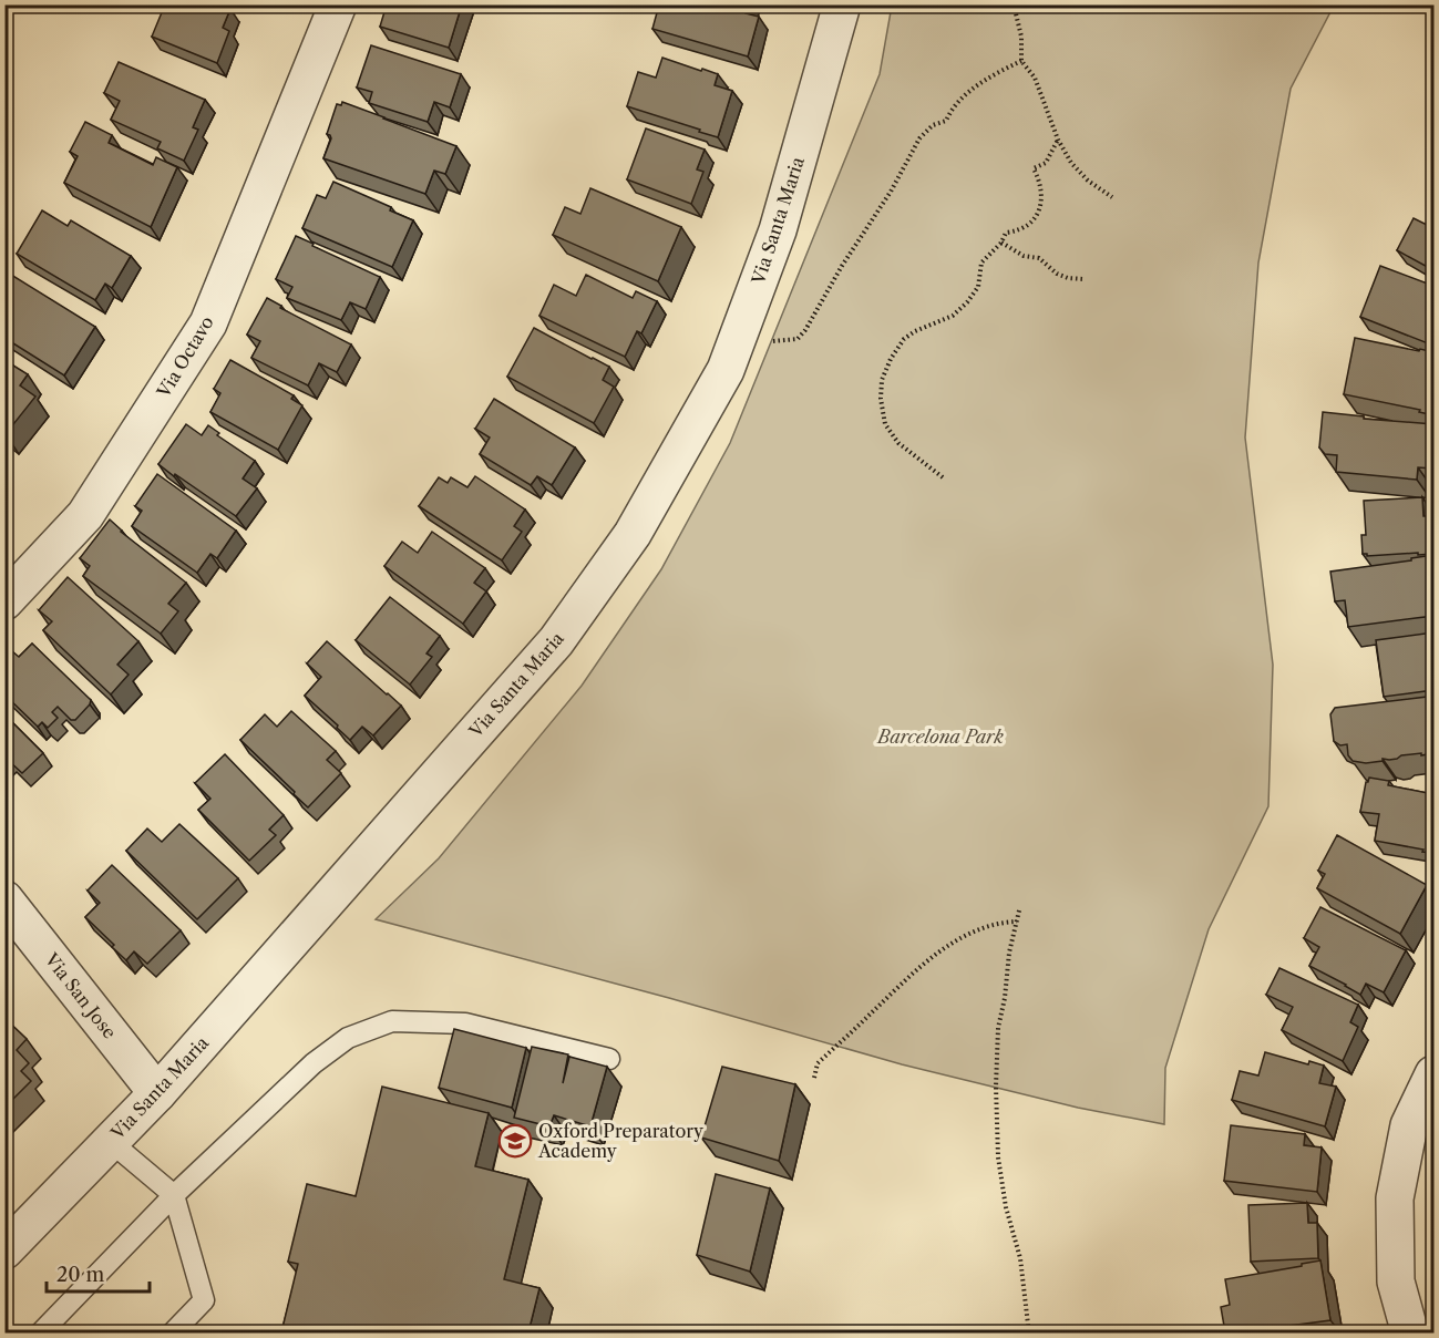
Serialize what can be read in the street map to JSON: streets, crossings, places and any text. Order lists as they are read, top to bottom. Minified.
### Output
{"streets":{"street":["Via Santa Maria","Via Octavo","Via San Jose"]},"crossings":[["Via Santa Maria","Via San Jose"]],"parks":["Barcelona Park"],"places":{"school or university":["Oxford Preparatory Academy"]},"scale_bar":"20 m"}
